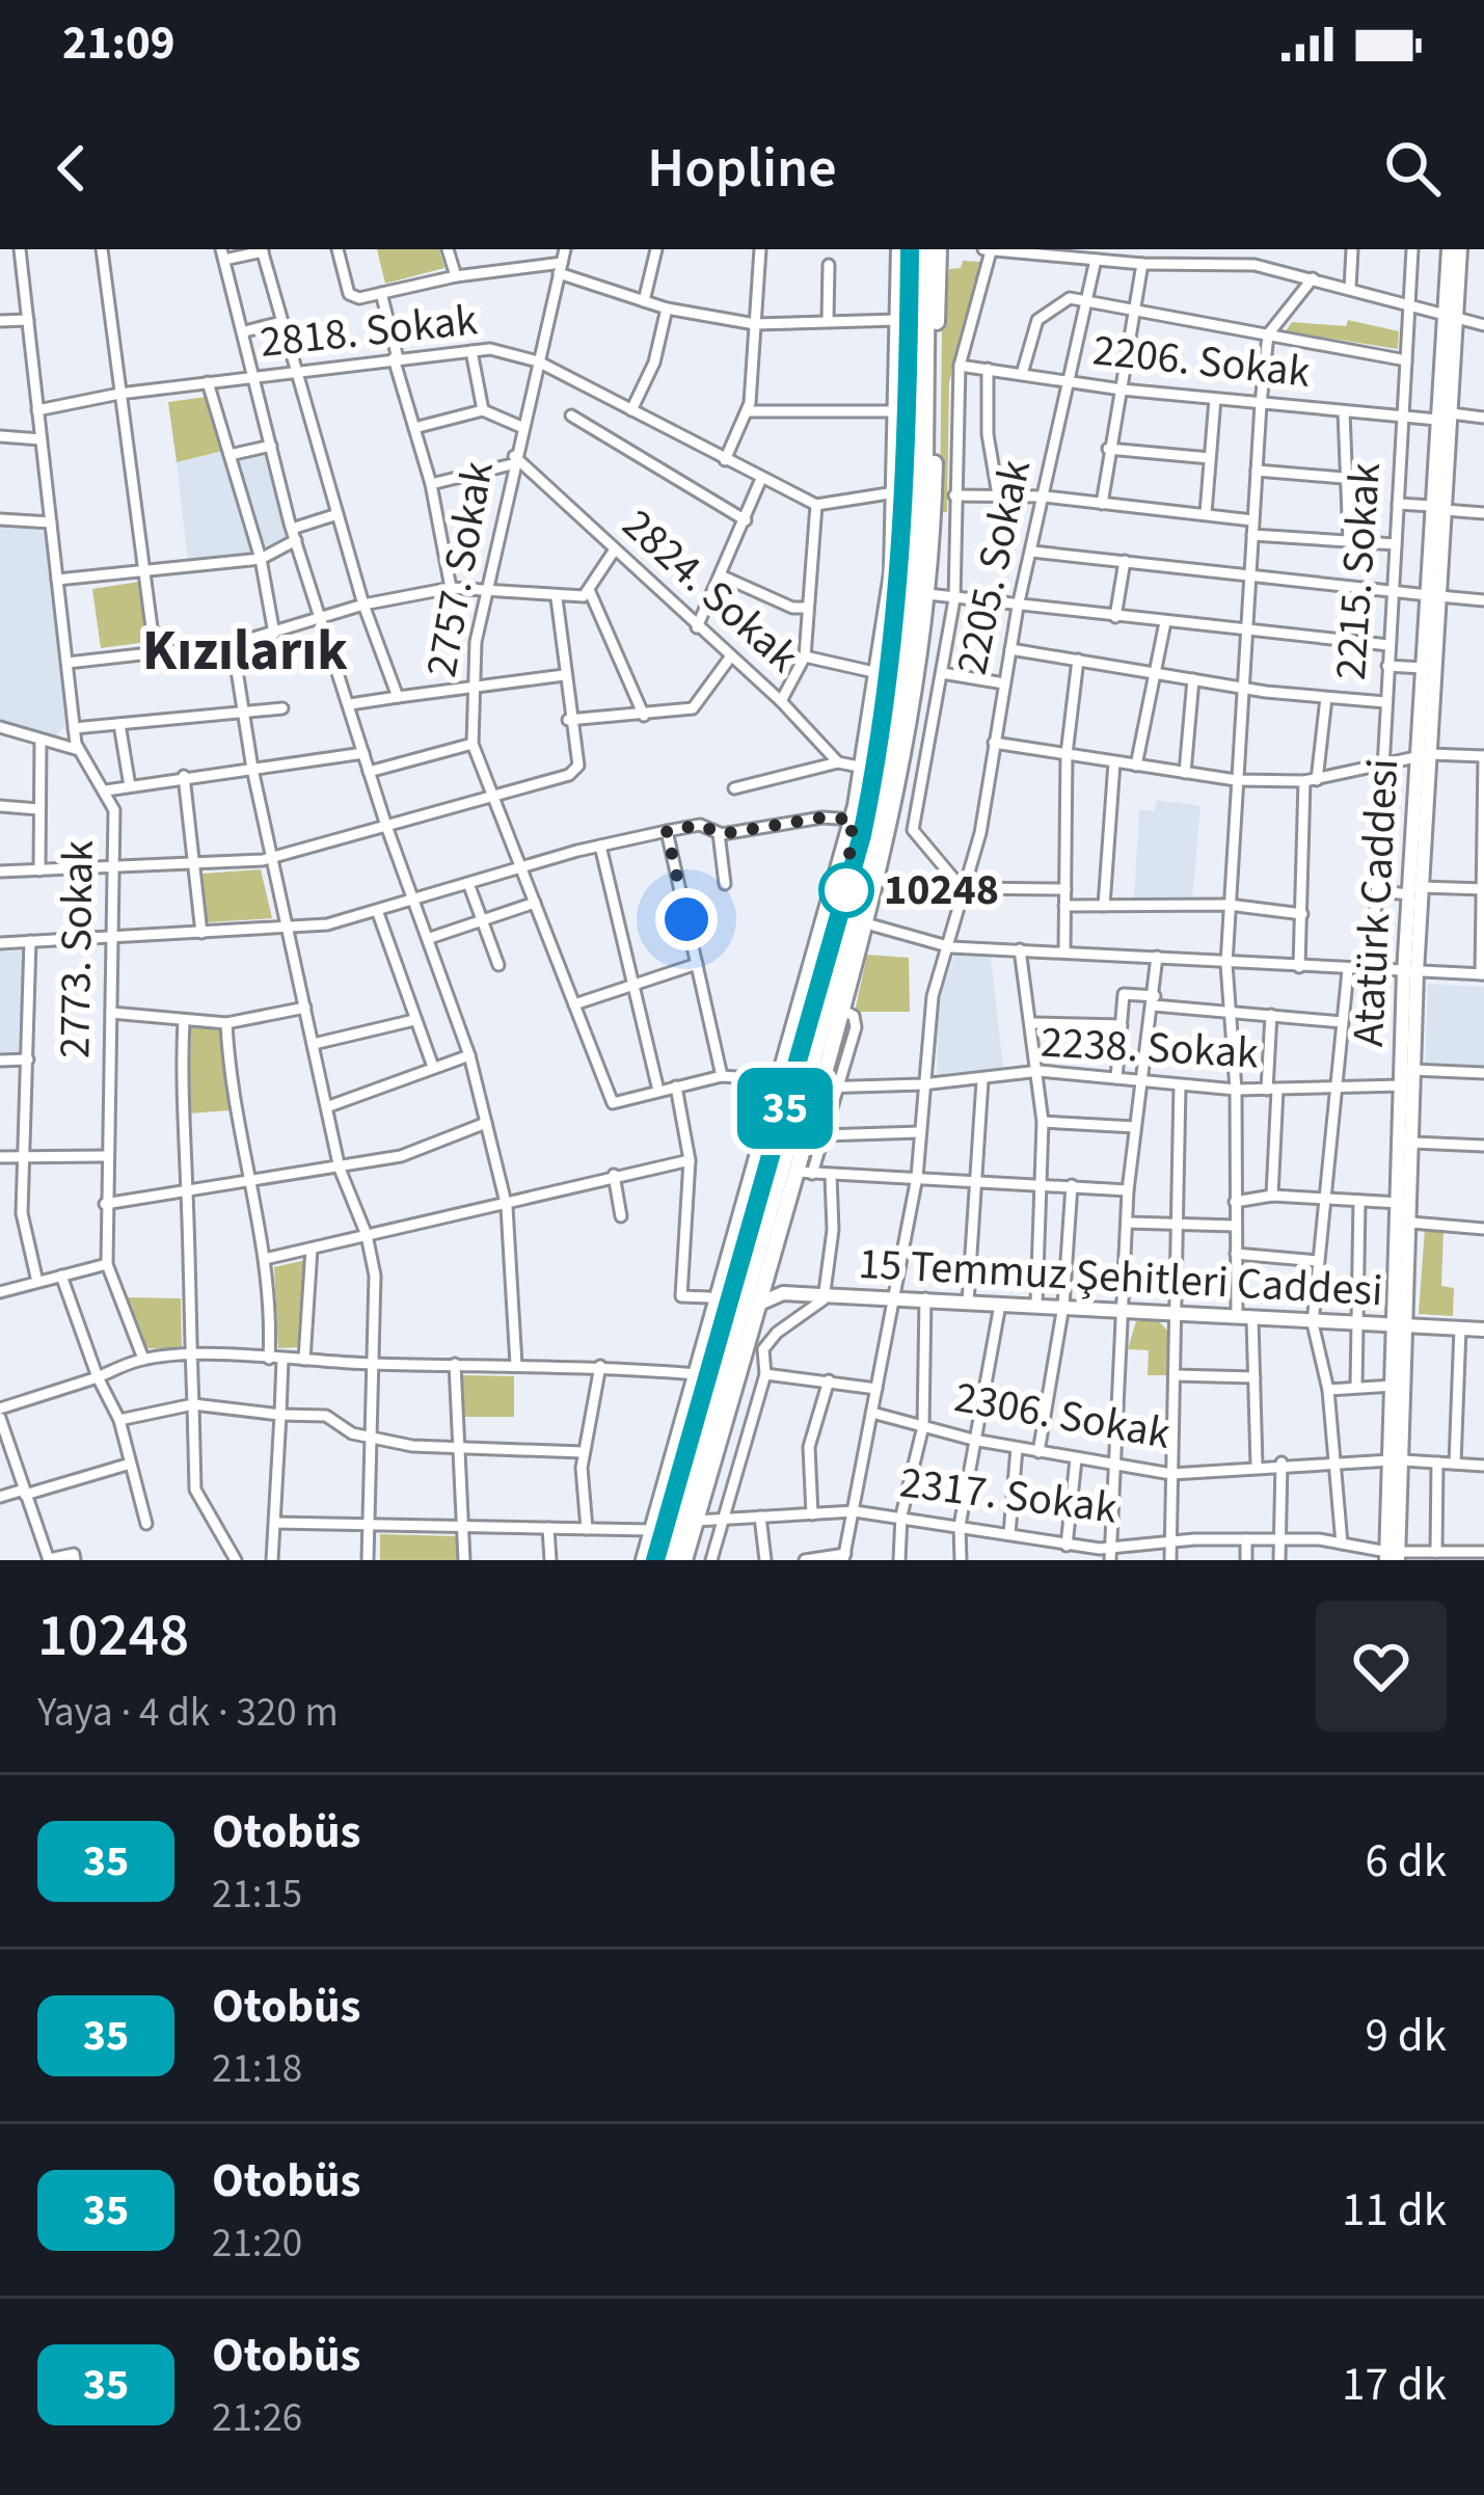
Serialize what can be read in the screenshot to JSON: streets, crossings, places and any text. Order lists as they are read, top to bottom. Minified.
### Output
{"streets":{"main road":["Atatürk Caddesi","15 Temmuz Şehitleri Caddesi"],"street":["2818. Sokak","2206. Sokak","2205. Sokak","2757. Sokak","2215. Sokak","2824. Sokak","2773. Sokak","2238. Sokak","2306. Sokak","2317. Sokak"]},"crossings":[["2818. Sokak","2757. Sokak"],["2818. Sokak","2773. Sokak"],["2206. Sokak","2205. Sokak"],["2206. Sokak","2215. Sokak"],["2206. Sokak","Atatürk Caddesi"],["2205. Sokak","2238. Sokak"],["2205. Sokak","15 Temmuz Şehitleri Caddesi"],["2205. Sokak","2306. Sokak"],["2205. Sokak","2317. Sokak"],["2757. Sokak","2824. Sokak"],["Atatürk Caddesi","2238. Sokak"],["Atatürk Caddesi","15 Temmuz Şehitleri Caddesi"],["Atatürk Caddesi","2306. Sokak"],["Atatürk Caddesi","2317. Sokak"]],"districts":["Kızılarık"],"places":["10248"],"lines":["bus line 35"],"page":{"status":"21:09","header":"Hopline","on_map":"35","heading":["10248","Yaya · 4 dk · 320 m"],"list":[{"mark":"35","name":"Otobüs","note":"21:15","value":"6 dk"},{"mark":"35","name":"Otobüs","note":"21:18","value":"9 dk"},{"mark":"35","name":"Otobüs","note":"21:20","value":"11 dk"},{"mark":"35","name":"Otobüs","note":"21:26","value":"17 dk"}]}}
